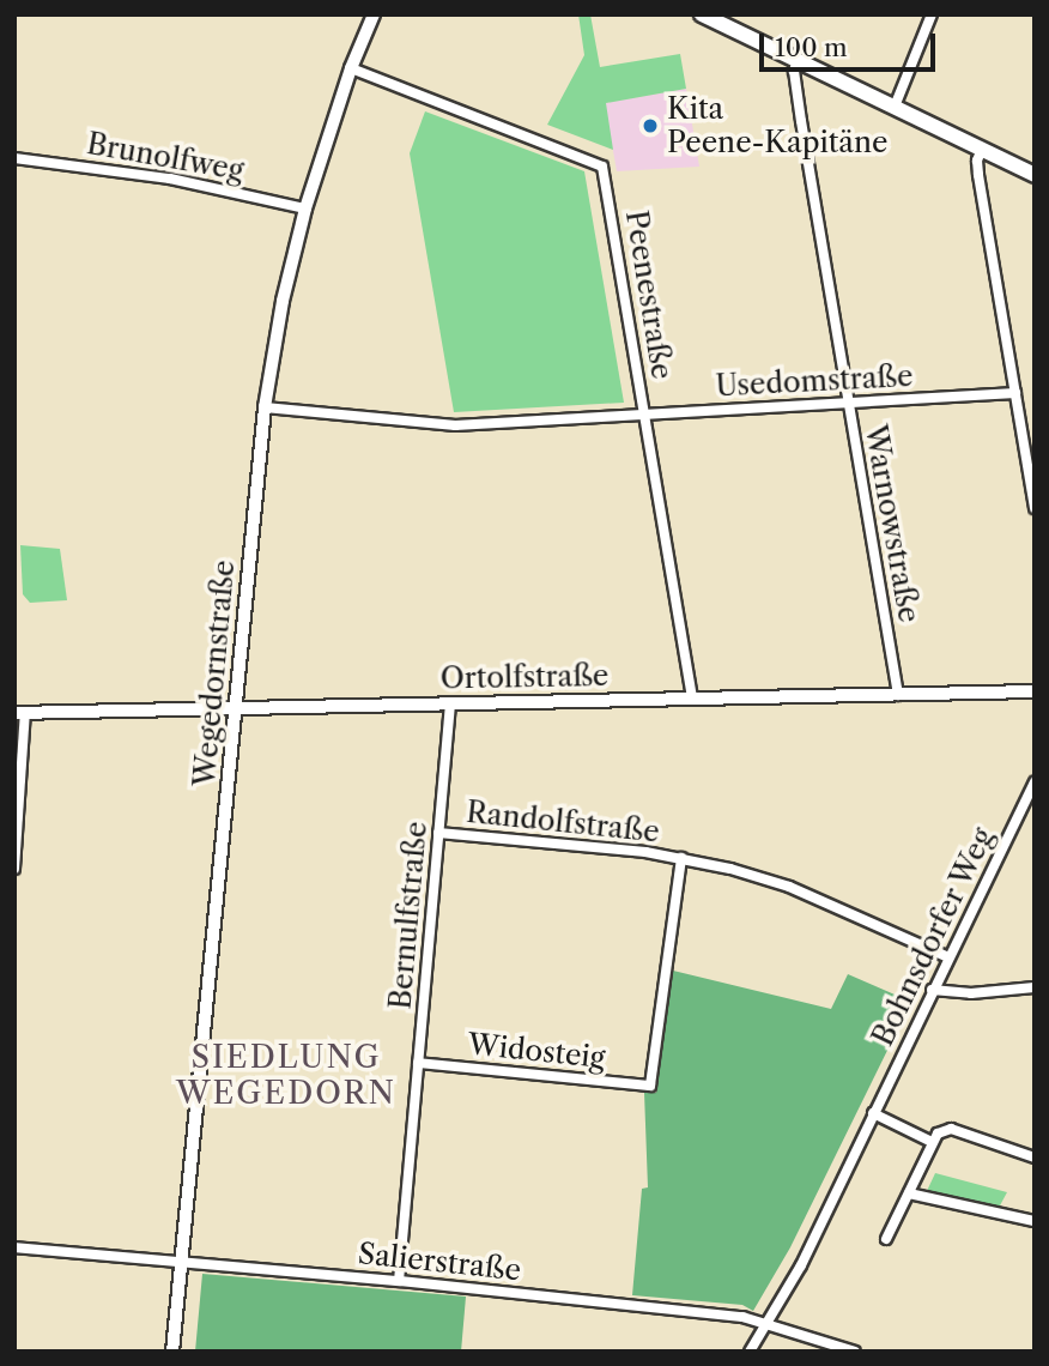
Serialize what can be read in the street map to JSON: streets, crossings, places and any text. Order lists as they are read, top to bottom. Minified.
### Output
{"streets":{"street":["Brunolfweg","Peenestraße","Usedomstraße","Warnowstraße","Wegedornstraße","Ortolfstraße","Randolfstraße","Bernulfstraße","Bohnsdorfer Weg","Widosteig","Salierstraße"]},"crossings":[["Brunolfweg","Wegedornstraße"],["Peenestraße","Usedomstraße"],["Peenestraße","Wegedornstraße"],["Peenestraße","Ortolfstraße"],["Usedomstraße","Warnowstraße"],["Usedomstraße","Wegedornstraße"],["Warnowstraße","Ortolfstraße"],["Wegedornstraße","Ortolfstraße"],["Wegedornstraße","Salierstraße"],["Ortolfstraße","Bernulfstraße"],["Randolfstraße","Bernulfstraße"],["Randolfstraße","Bohnsdorfer Weg"],["Randolfstraße","Widosteig"],["Bernulfstraße","Widosteig"],["Bernulfstraße","Salierstraße"],["Bohnsdorfer Weg","Salierstraße"]],"districts":["SIEDLUNG WEGEDORN"],"places":["Kita Peene-Kapitäne"],"scale_bar":"100 m"}
